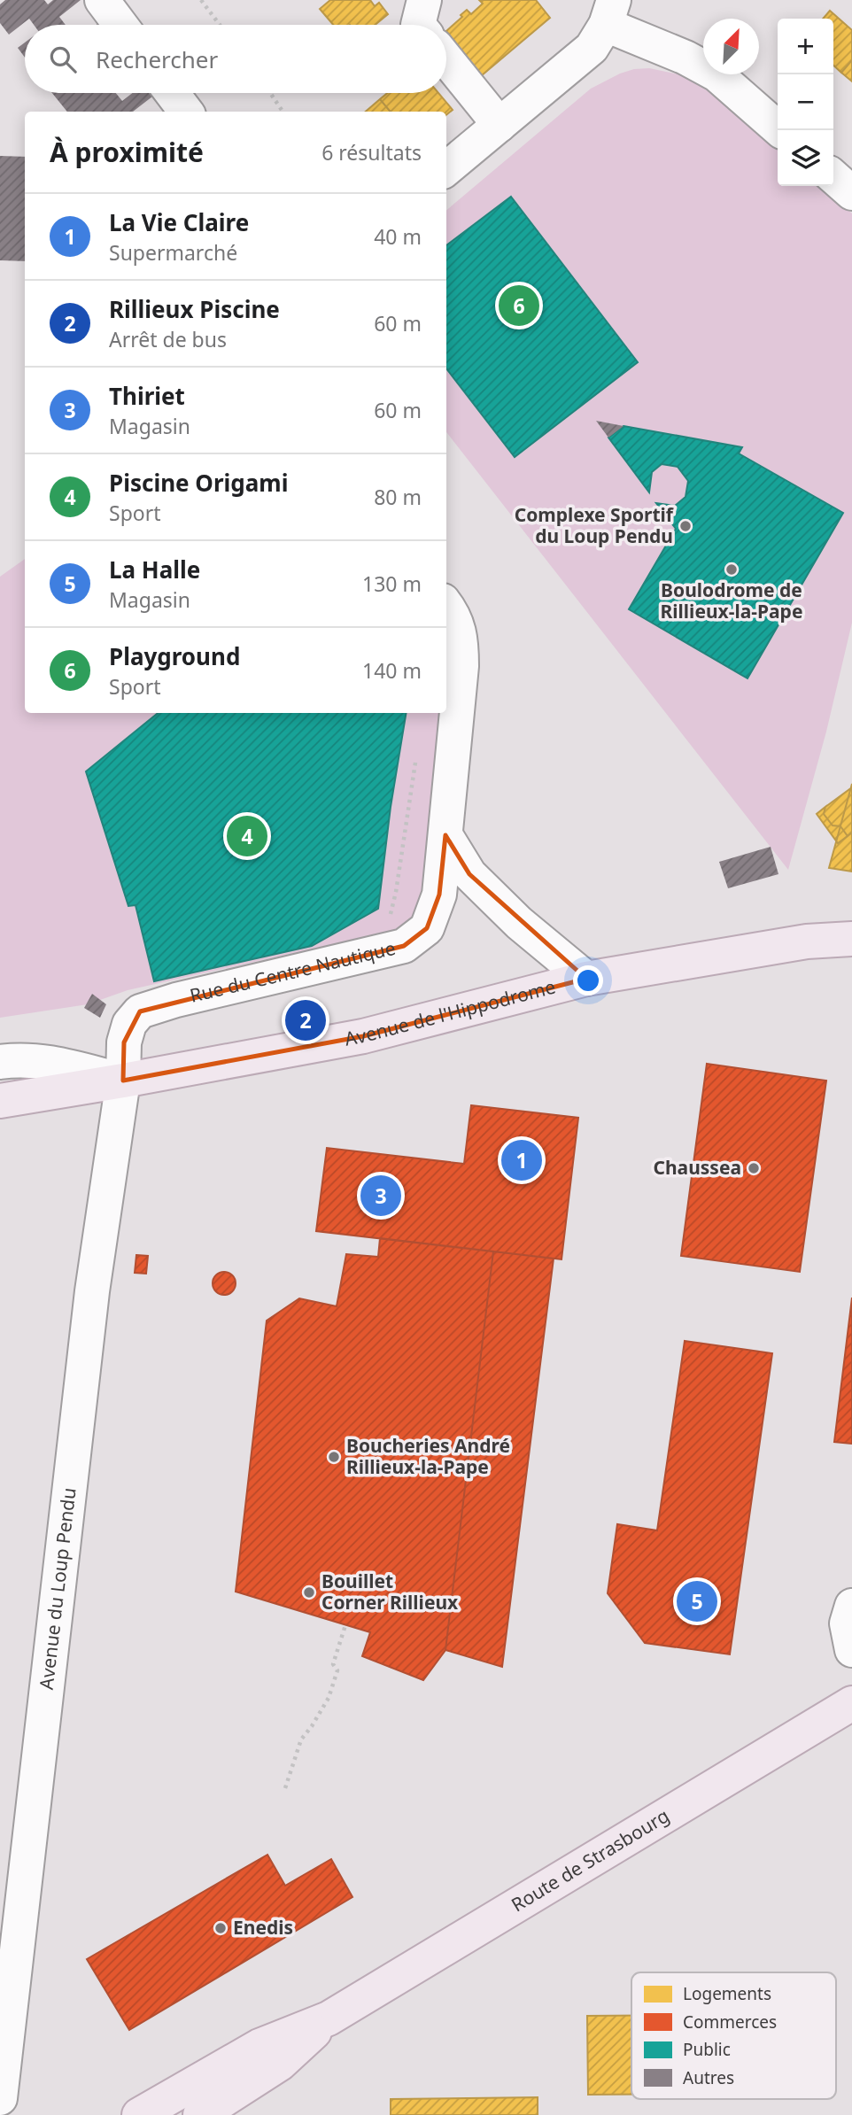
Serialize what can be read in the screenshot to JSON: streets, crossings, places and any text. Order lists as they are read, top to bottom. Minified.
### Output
{"streets":{"main road":["Avenue de l'Hippodrome","Route de Strasbourg"],"street":["Rue du Centre Nautique","Avenue du Loup Pendu"]},"crossings":[["Rue du Centre Nautique","Avenue de l'Hippodrome"],["Rue du Centre Nautique","Avenue du Loup Pendu"],["Avenue de l'Hippodrome","Avenue du Loup Pendu"]],"places":["Complexe Sportif du Loup Pendu","Boulodrome de Rillieux-la-Pape","Chaussea","Boucheries André Rillieux-la-Pape","Bouillet Corner Rillieux","Enedis"],"legend":["Logements","Commerces","Public","Autres"],"north":"top right","page":{"map_buttons":["+","−"],"search":"Rechercher","heading":["À proximité","6 résultats"],"list":[{"mark":"1","name":"La Vie Claire","note":"Supermarché","value":"40 m"},{"mark":"2","name":"Rillieux Piscine","note":"Arrêt de bus","value":"60 m"},{"mark":"3","name":"Thiriet","note":"Magasin","value":"60 m"},{"mark":"4","name":"Piscine Origami","note":"Sport","value":"80 m"},{"mark":"5","name":"La Halle","note":"Magasin","value":"130 m"},{"mark":"6","name":"Playground","note":"Sport","value":"140 m"}],"pins":["6","4","2","1","3","5"]}}
